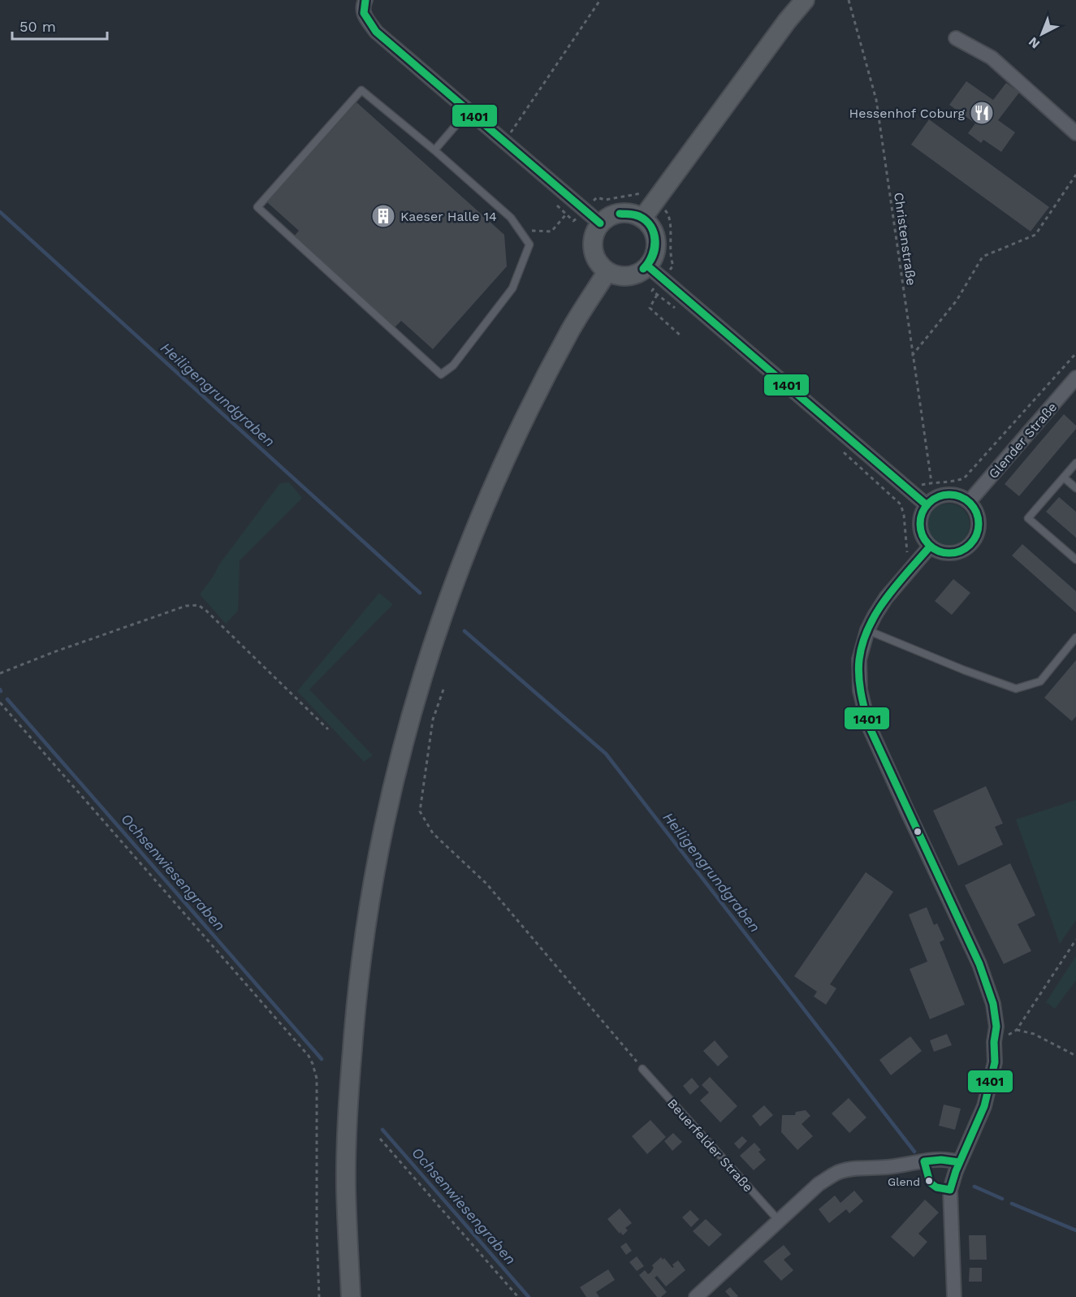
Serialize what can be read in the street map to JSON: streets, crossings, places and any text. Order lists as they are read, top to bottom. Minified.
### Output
{"streets":{"street":["Glender Straße"],"lane":["Beuerfelder Straße"],"path":["Christenstraße"]},"water":["Heiligengrundgraben","Ochsenwiesengraben"],"places":{"restaurant":["Hessenhof Coburg"],"building":["Kaeser Halle 14"],"other":["Glend"]},"lines":["transit line 1401"],"scale_bar":"50 m","north":"bottom left"}
